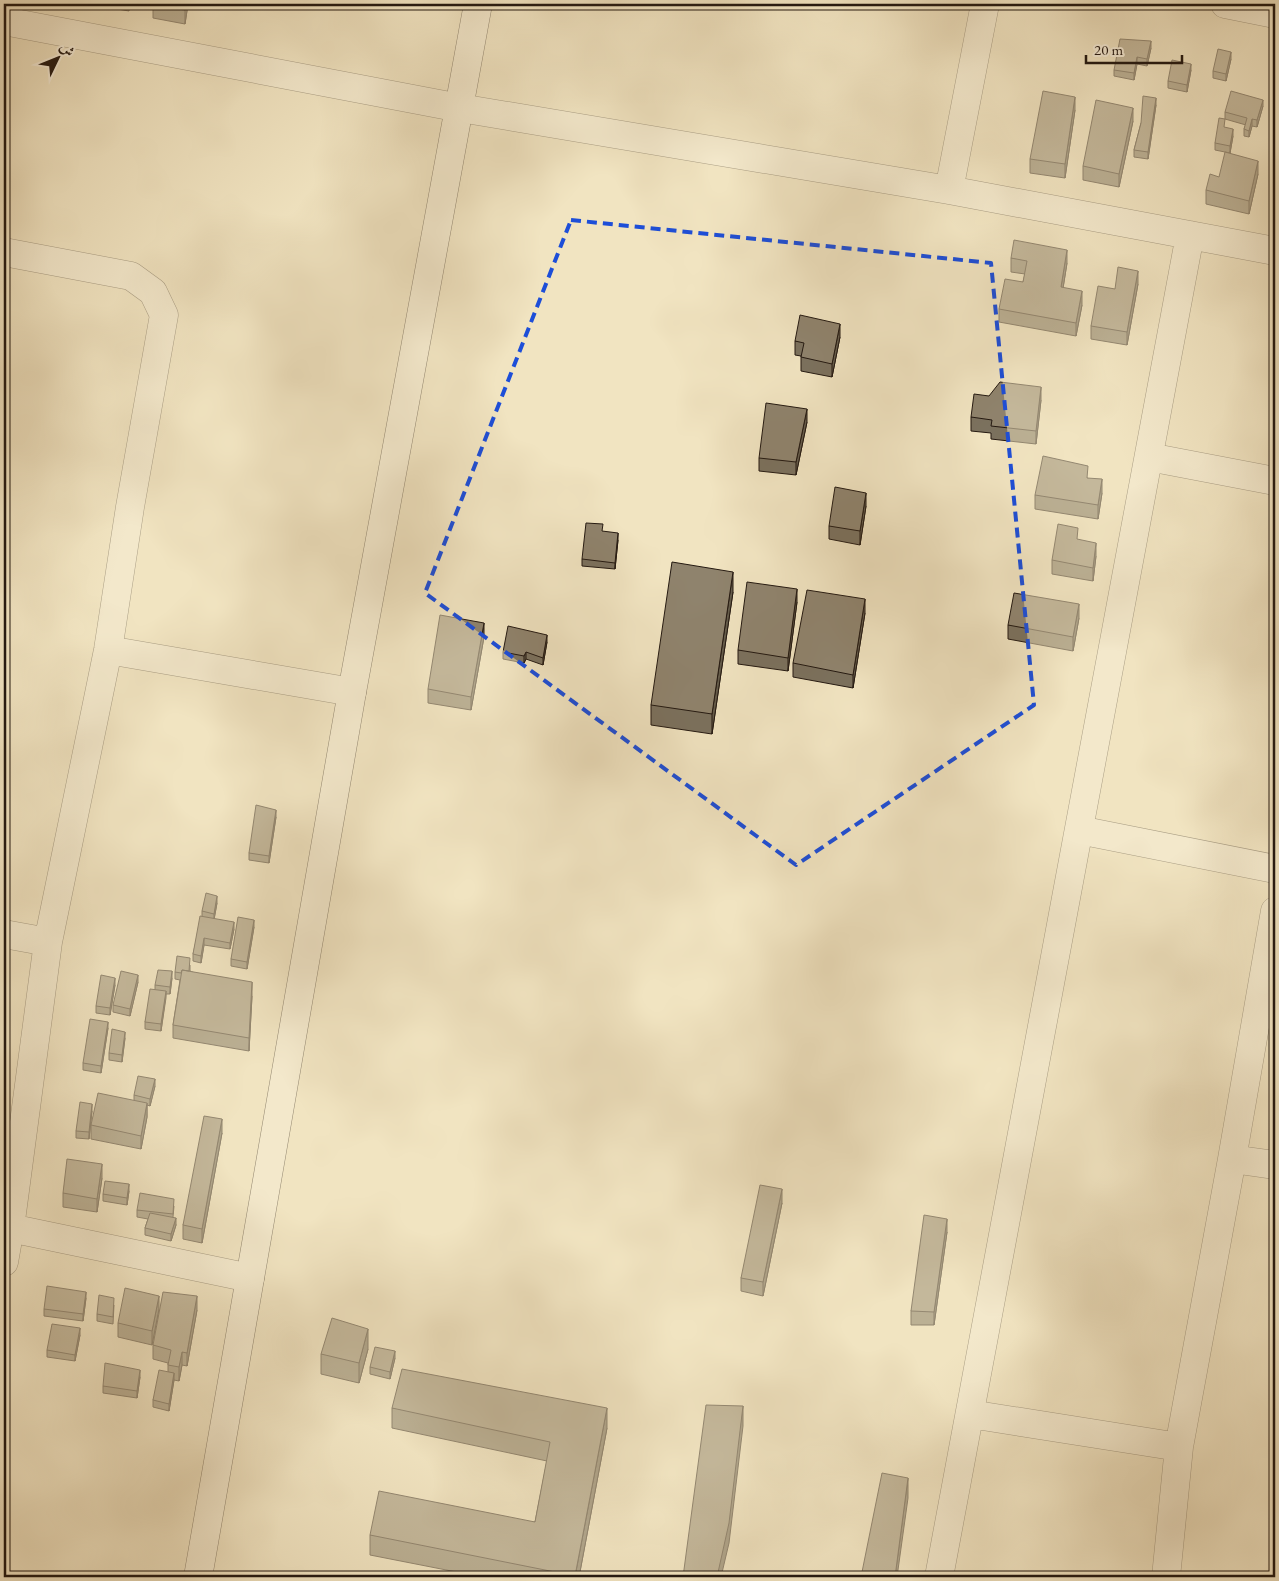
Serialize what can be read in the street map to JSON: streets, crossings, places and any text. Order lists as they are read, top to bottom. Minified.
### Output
{"scale_bar":"20 m","north":"top right"}
